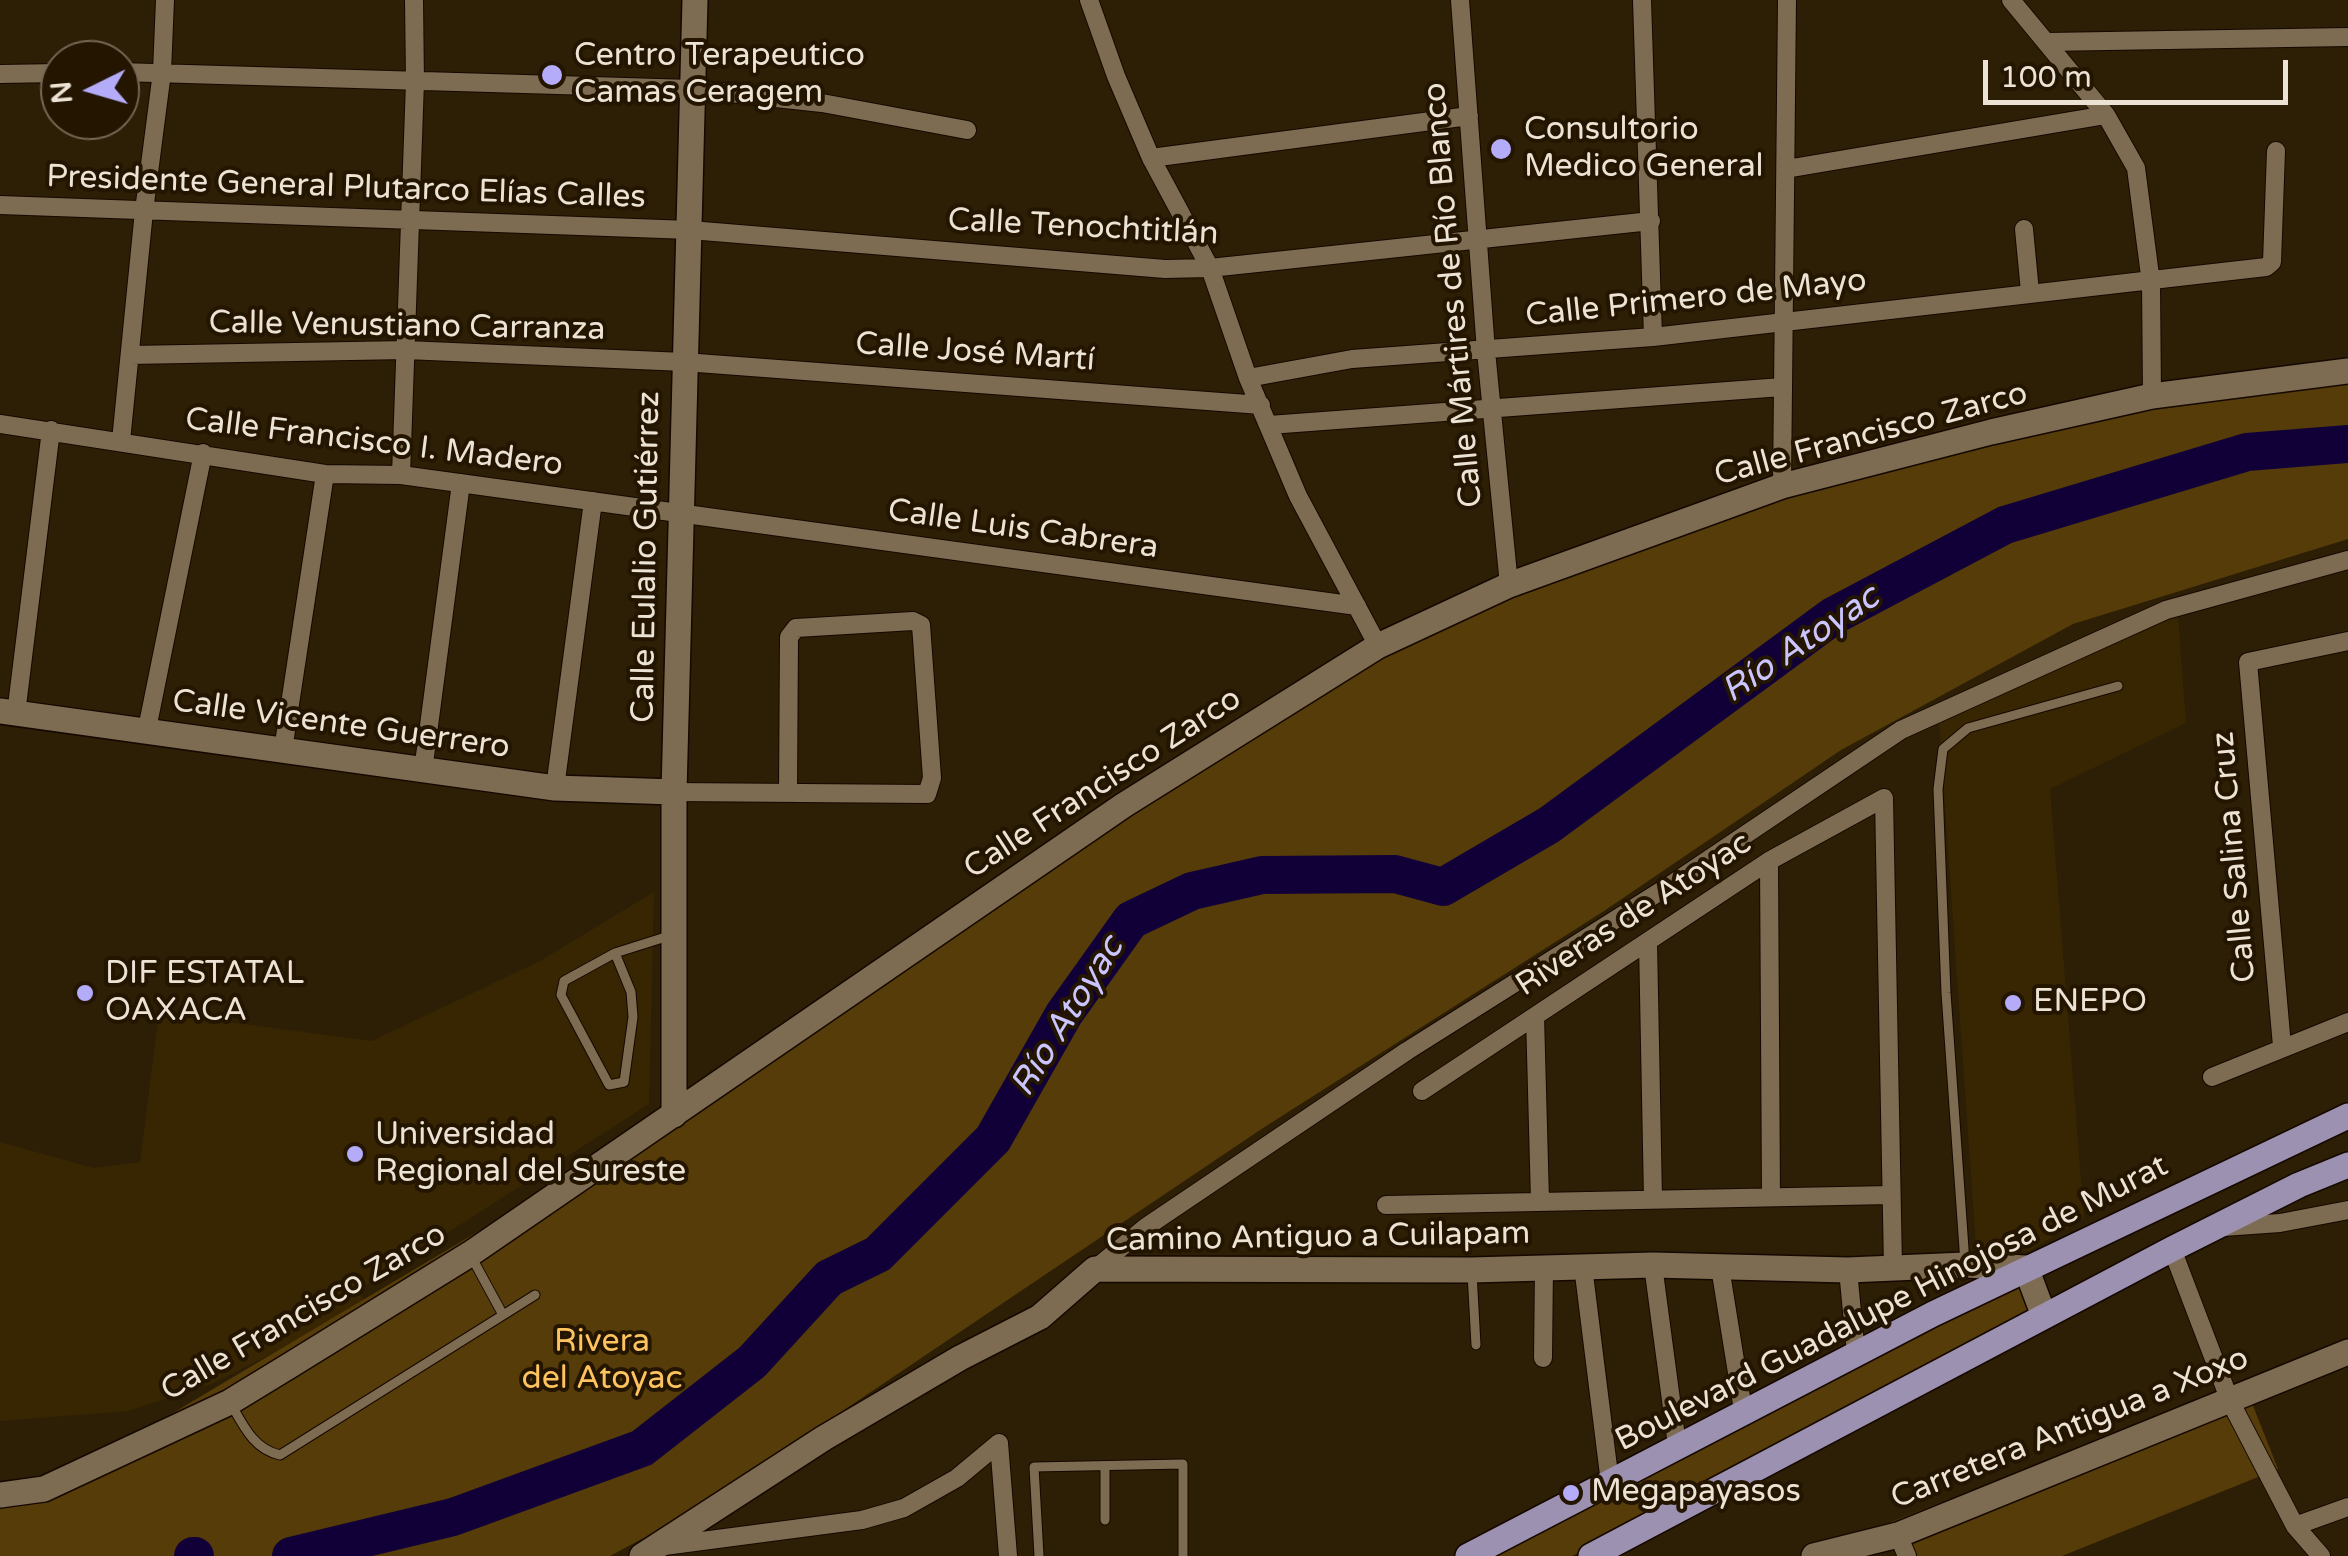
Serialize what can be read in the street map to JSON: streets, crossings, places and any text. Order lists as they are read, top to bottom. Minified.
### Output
{"streets":{"main road":["Boulevard Guadalupe Hinojosa de Murat"],"street":["Presidente General Plutarco Elías Calles","Calle Tenochtitlán","Calle Mártires de Río Blanco","Calle Primero de Mayo","Calle Venustiano Carranza","Calle José Martí","Calle Francisco Zarco","Calle Francisco I. Madero","Calle Luis Cabrera","Calle Eulalio Gutiérrez","Calle Vicente Guerrero","Calle Salina Cruz","Riveras de Atoyac","Camino Antiguo a Cuilapam","Carretera Antigua a Xoxo"]},"crossings":[["Presidente General Plutarco Elías Calles","Calle Tenochtitlán"],["Presidente General Plutarco Elías Calles","Calle Eulalio Gutiérrez"],["Calle Tenochtitlán","Calle Mártires de Río Blanco"],["Calle Tenochtitlán","Calle Eulalio Gutiérrez"],["Calle Mártires de Río Blanco","Calle Primero de Mayo"],["Calle Mártires de Río Blanco","Calle Francisco Zarco"],["Calle Venustiano Carranza","Calle José Martí"],["Calle Venustiano Carranza","Calle Eulalio Gutiérrez"],["Calle José Martí","Calle Eulalio Gutiérrez"],["Calle Francisco Zarco","Calle Eulalio Gutiérrez"],["Calle Francisco I. Madero","Calle Luis Cabrera"],["Calle Francisco I. Madero","Calle Eulalio Gutiérrez"],["Calle Luis Cabrera","Calle Eulalio Gutiérrez"],["Calle Eulalio Gutiérrez","Calle Vicente Guerrero"],["Camino Antiguo a Cuilapam","Boulevard Guadalupe Hinojosa de Murat"]],"water":["Río Atoyac"],"parks":["Rivera del Atoyac"],"places":["Centro Terapeutico Camas Ceragem","Consultorio Medico General","DIF ESTATAL OAXACA","ENEPO","Universidad Regional del Sureste","Megapayasos"],"scale_bar":"100 m","north":"left"}
